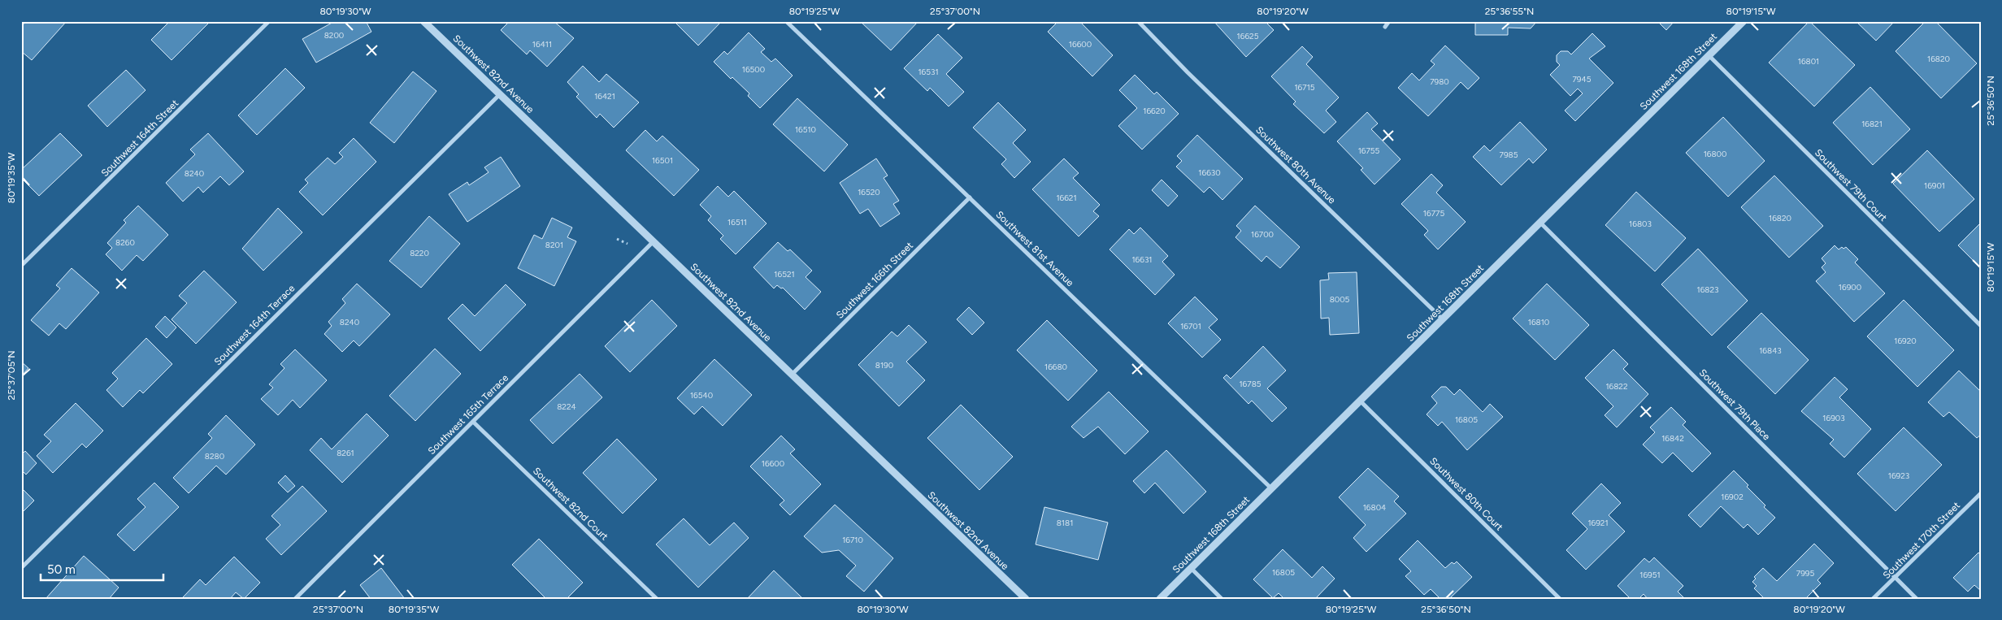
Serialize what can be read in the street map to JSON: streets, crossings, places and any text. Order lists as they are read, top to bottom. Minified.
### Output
{"streets":{"street":["Southwest 168th Street","Southwest 82nd Avenue","Southwest 164th Street","Southwest 80th Avenue","Southwest 79th Court","Southwest 81st Avenue","Southwest 166th Street","Southwest 164th Terrace","Southwest 79th Place","Southwest 165th Terrace","Southwest 80th Court","Southwest 82nd Court","Southwest 170th Street"]},"crossings":[["Southwest 168th Street","Southwest 80th Avenue"],["Southwest 168th Street","Southwest 79th Court"],["Southwest 168th Street","Southwest 81st Avenue"],["Southwest 168th Street","Southwest 79th Place"],["Southwest 168th Street","Southwest 80th Court"],["Southwest 82nd Avenue","Southwest 166th Street"],["Southwest 82nd Avenue","Southwest 164th Terrace"],["Southwest 82nd Avenue","Southwest 165th Terrace"],["Southwest 81st Avenue","Southwest 166th Street"],["Southwest 79th Place","Southwest 170th Street"],["Southwest 165th Terrace","Southwest 82nd Court"]],"house_numbers":["8200","16625","16411","16600","16820","16801","16500","16531","7945","7980","16715","16421","16620","16821","16510","16755","16800","7985","16501","16630","8240","16901","16520","16621","16775","16820","16511","16803","16700","8260","8201","8220","16631","16521","16900","16823","8005","8240","16810","16701","16920","16843","8190","16680","16785","16822","16540","8224","16903","16805","16842","8261","8280","16600","16923","16902","16804","8181","16921","16710","16805","7995","16951"],"scale_bar":"50 m","coordinates":["80°19'30\"W","80°19'25\"W","25°37'00\"N","80°19'20\"W","25°36'55\"N","80°19'15\"W","25°36'50\"N","80°19'35\"W","25°37'05\"N"]}
